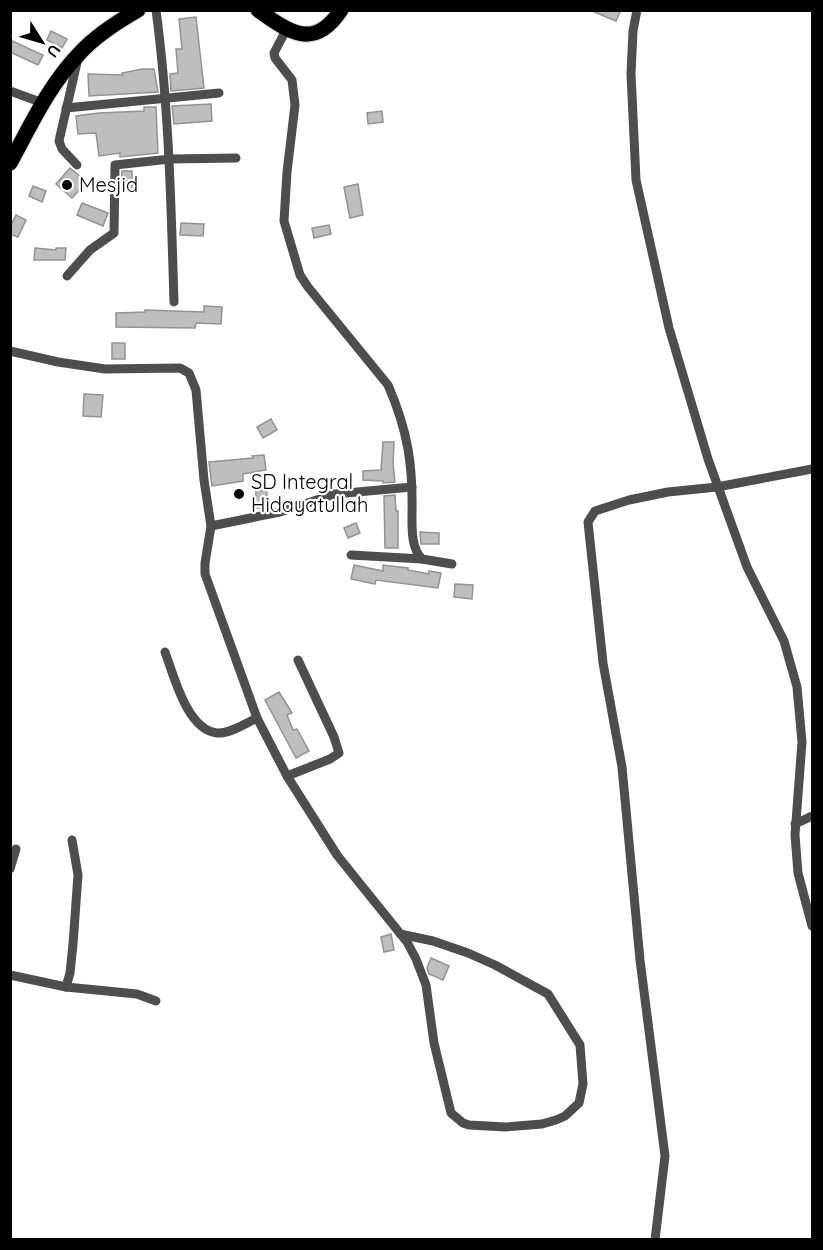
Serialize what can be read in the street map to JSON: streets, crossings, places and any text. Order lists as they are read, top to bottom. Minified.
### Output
{"places":["Mesjid","SD Integral Hidayatullah"],"north":"bottom right"}
